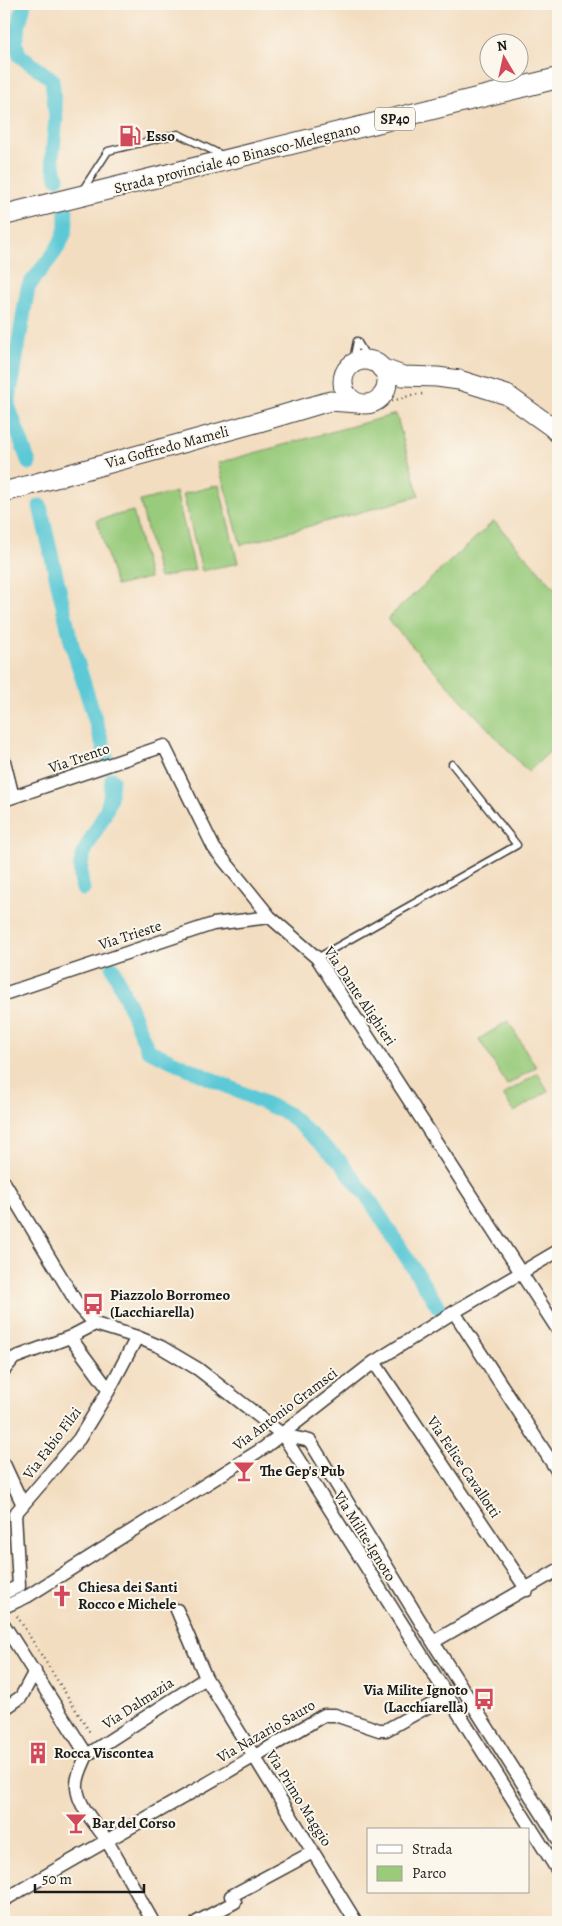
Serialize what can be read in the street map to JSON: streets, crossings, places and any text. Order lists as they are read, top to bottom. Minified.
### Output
{"streets":{"main road":["SP40","Strada provinciale 40 Binasco-Melegnano"],"street":["Via Goffredo Mameli","Via Trento","Via Trieste","Via Dante Alighieri","Via Antonio Gramsci","Via Fabio Filzi","Via Felice Cavallotti","Via Milite Ignoto","Via Dalmazia","Via Nazario Sauro","Via Primo Maggio"]},"crossings":[["Via Trento","Via Dante Alighieri"],["Via Trieste","Via Dante Alighieri"],["Via Dante Alighieri","Via Antonio Gramsci"],["Via Antonio Gramsci","Via Fabio Filzi"],["Via Antonio Gramsci","Via Felice Cavallotti"],["Via Antonio Gramsci","Via Milite Ignoto"],["Via Milite Ignoto","Via Nazario Sauro"],["Via Dalmazia","Via Primo Maggio"],["Via Nazario Sauro","Via Primo Maggio"]],"places":{"fuel station":["Esso"],"bus stop":["Piazzolo Borromeo (Lacchiarella)","Via Milite Ignoto (Lacchiarella)"],"bar":["The Gep's Pub","Bar del Corso"],"church":["Chiesa dei Santi Rocco e Michele"],"building":["Rocca Viscontea"]},"legend":["Strada","Parco"],"scale_bar":"50 m","north":"top"}
